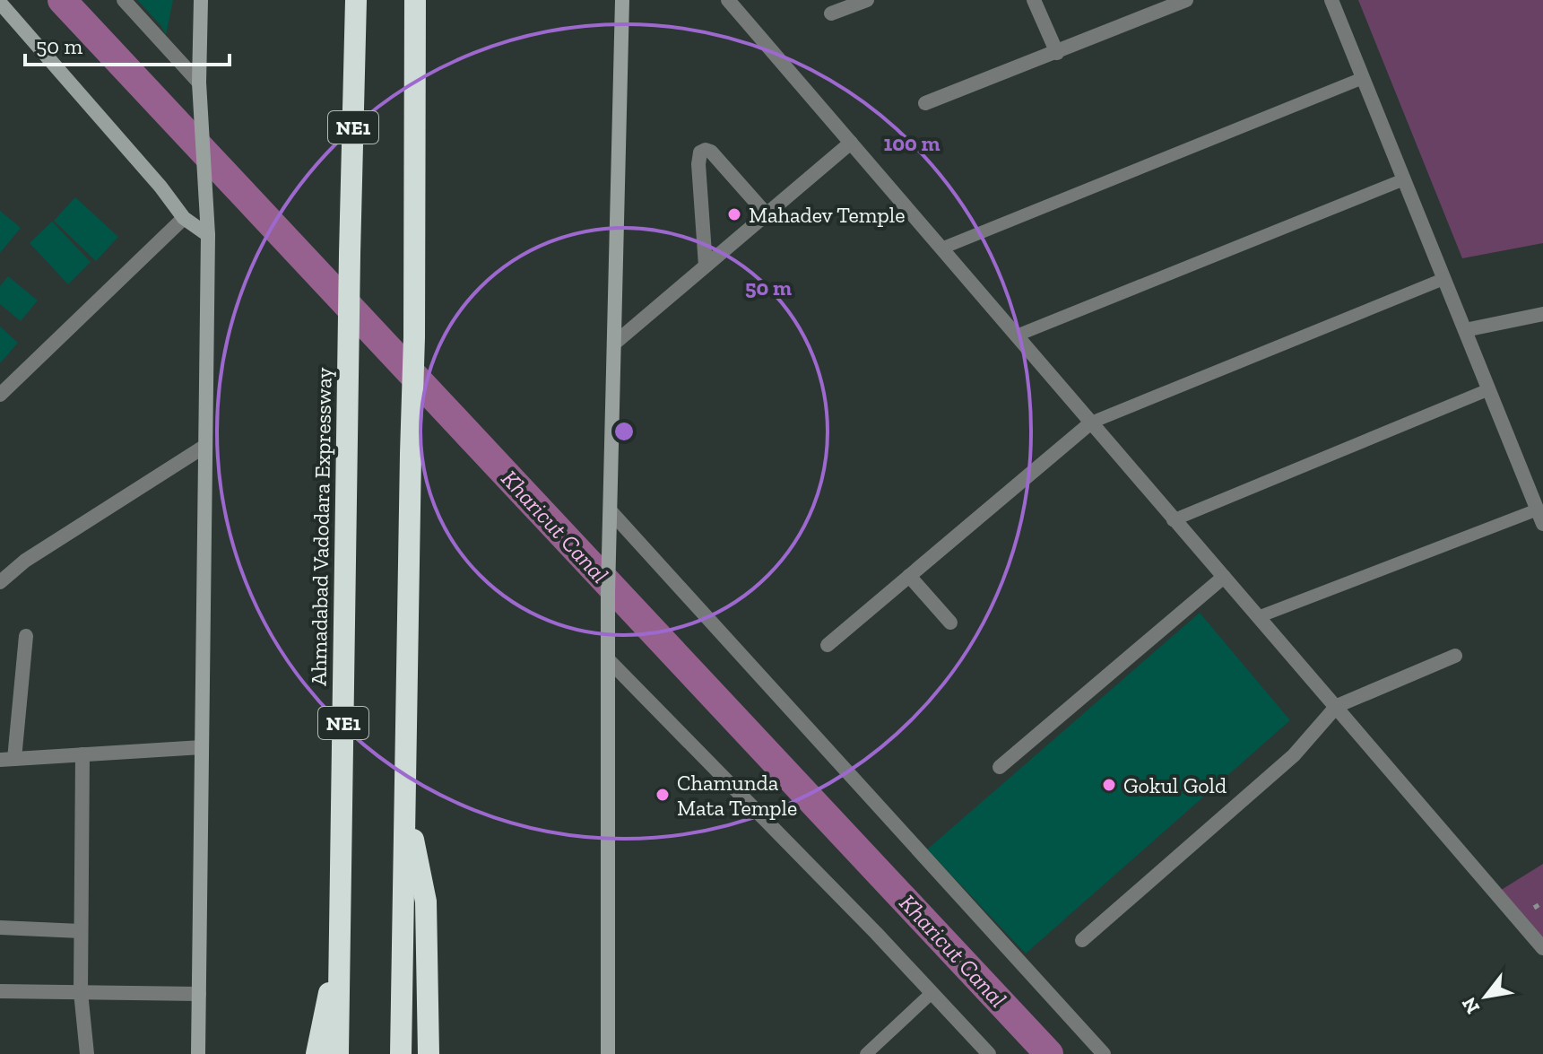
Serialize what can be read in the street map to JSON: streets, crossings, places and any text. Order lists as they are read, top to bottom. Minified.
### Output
{"streets":{"highway":["NE1","Ahmadabad Vadodara Expressway"]},"water":["Kharicut Canal"],"places":["Mahadev Temple","Gokul Gold","Chamunda Mata Temple"],"scale_bar":"50 m","north":"bottom left","rings":["100 m","50 m"]}
